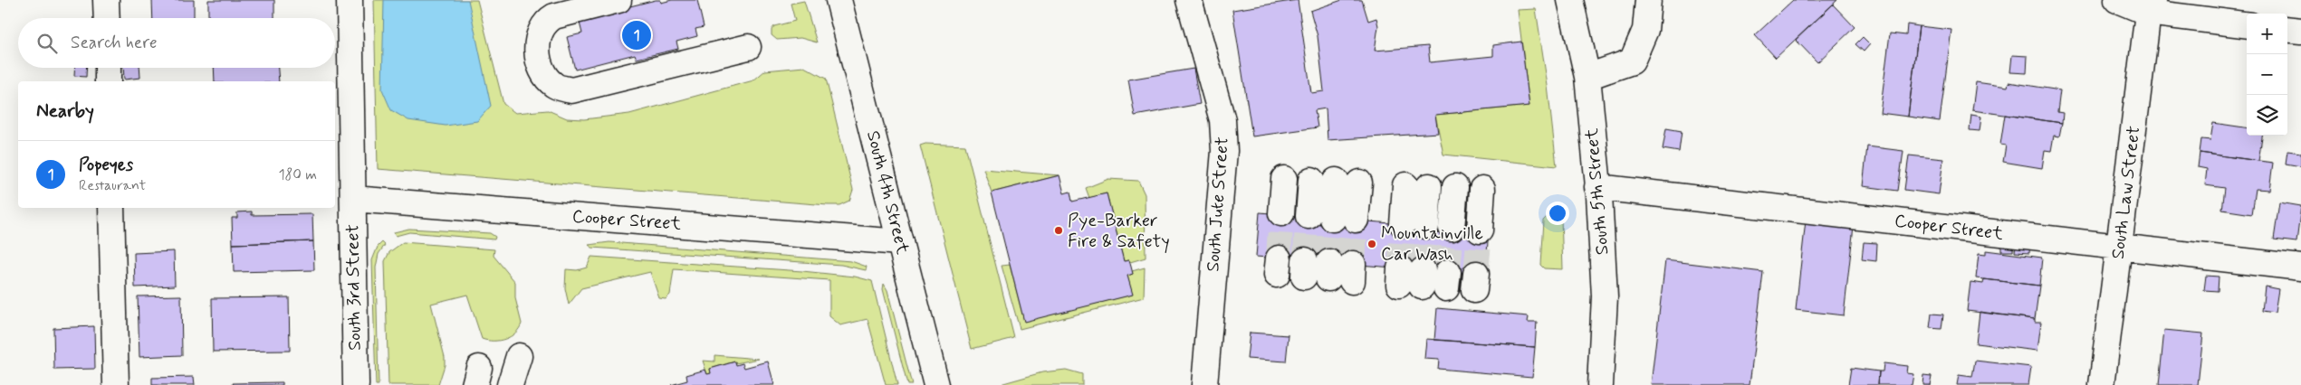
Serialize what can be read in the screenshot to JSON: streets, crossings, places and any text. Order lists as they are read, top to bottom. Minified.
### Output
{"streets":{"street":["South 5th Street","South 4th Street","South Law Street","South Jute Street","Cooper Street","South 3rd Street"]},"crossings":[["South 5th Street","Cooper Street"],["South 4th Street","Cooper Street"],["South Law Street","Cooper Street"],["Cooper Street","South 3rd Street"]],"places":["Pye-Barker Fire & Safety","Mountainville Car Wash"],"page":{"map_buttons":["+","−"],"search":"Search here","pins":"1","heading":"Nearby","list":[{"mark":"1","name":"Popeyes","note":"Restaurant","value":"180 m"}]}}
